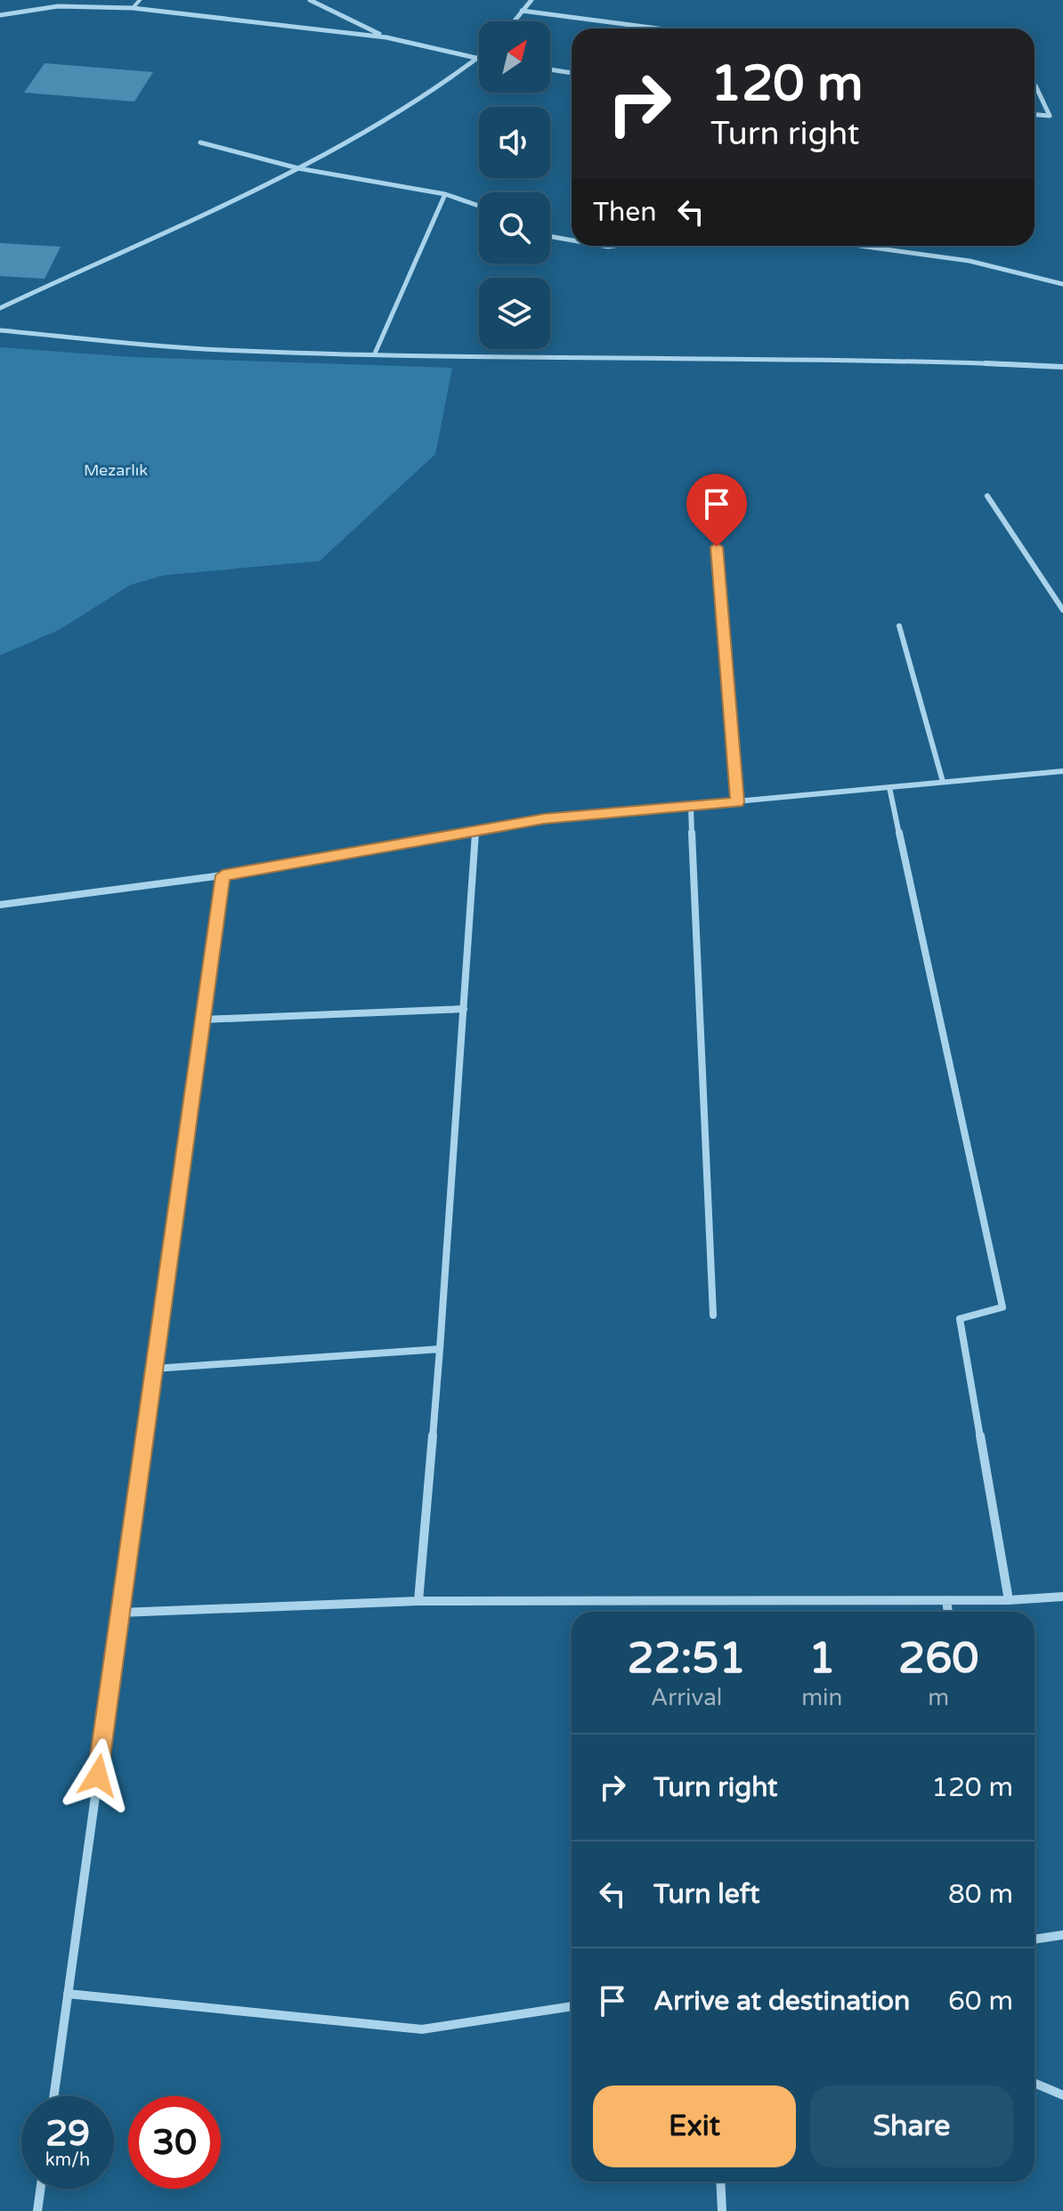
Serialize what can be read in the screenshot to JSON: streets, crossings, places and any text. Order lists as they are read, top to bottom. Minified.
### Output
{"parks":["Mezarlık"],"north":"top right","page":{"turn":["120 m","Turn right"],"then":"Then","eta":["22:51","Arrival","1","min","260","m"],"list":[{"name":"Turn right","value":"120 m"},{"name":"Turn left","value":"80 m"},{"name":"Arrive at destination","value":"60 m"}],"buttons":["Exit","Share"],"speed":"29 km/h","limit":"30"}}
